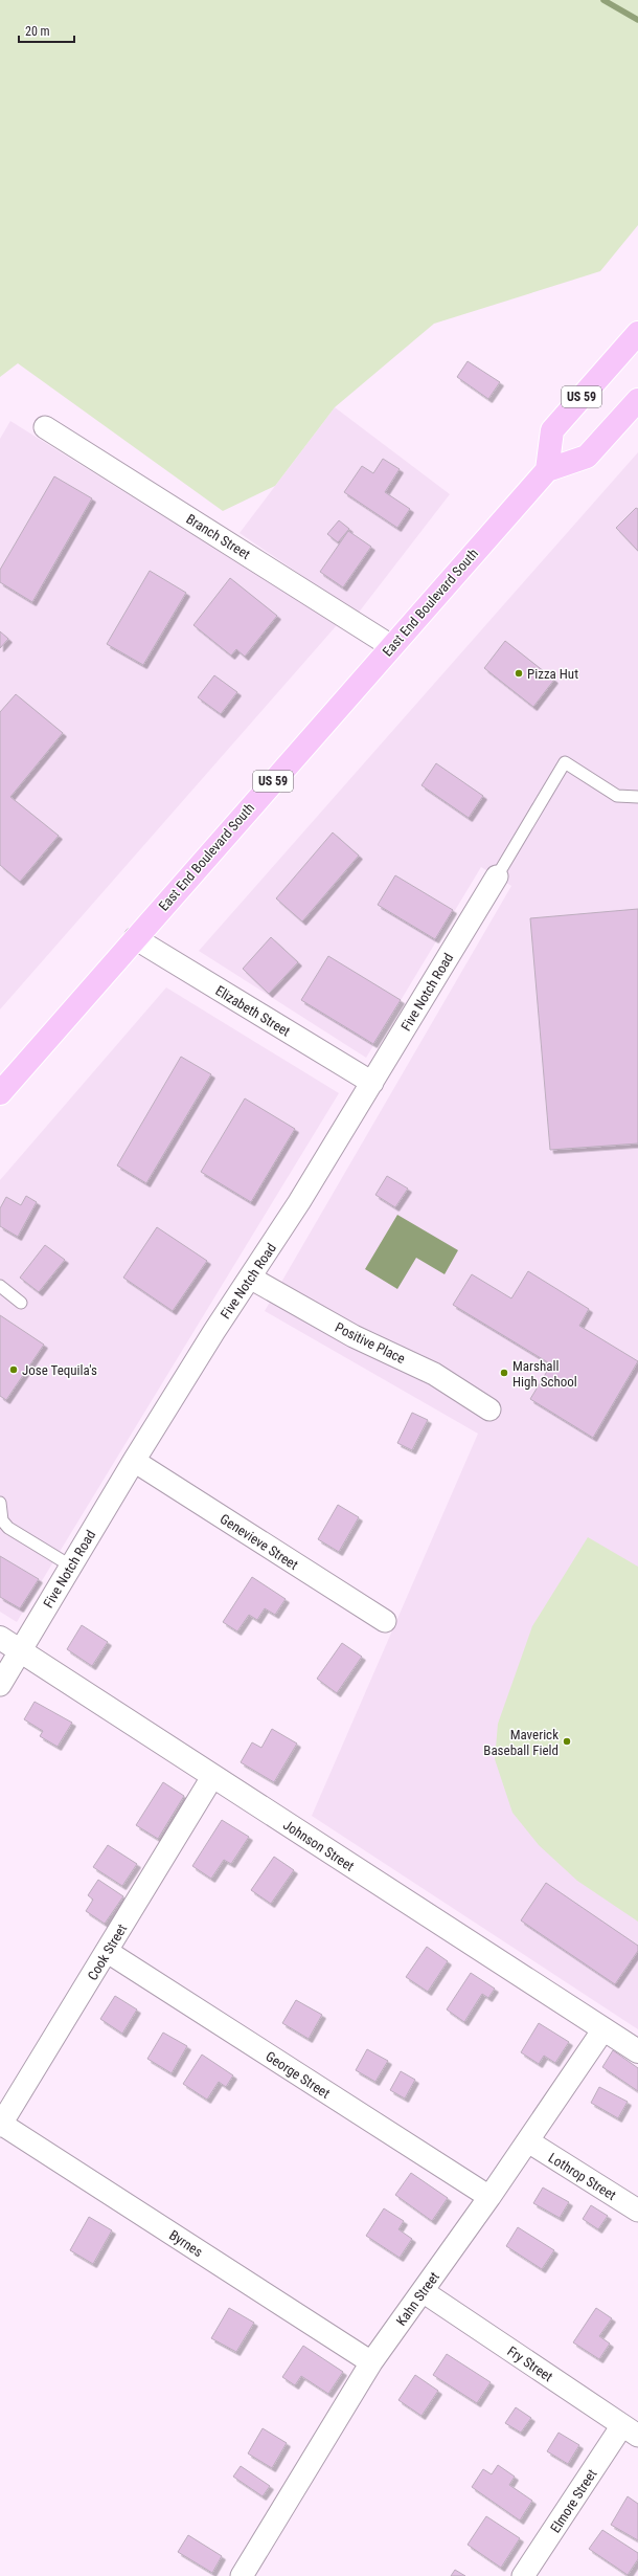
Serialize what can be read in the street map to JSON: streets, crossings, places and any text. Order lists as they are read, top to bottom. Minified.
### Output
{"streets":{"highway":["US 59","East End Boulevard South"],"street":["Branch Street","Five Notch Road","Elizabeth Street","Positive Place","Genevieve Street","Johnson Street","Cook Street","George Street","Lothrop Street","Byrnes","Kahn Street","Fry Street","Elmore Street"]},"crossings":[["US 59","East End Boulevard South"],["Branch Street","East End Boulevard South"],["East End Boulevard South","Elizabeth Street"],["Five Notch Road","Elizabeth Street"],["Five Notch Road","Positive Place"],["Five Notch Road","Genevieve Street"],["Five Notch Road","Johnson Street"],["Johnson Street","Cook Street"],["Johnson Street","Kahn Street"],["Cook Street","George Street"],["Cook Street","Byrnes"],["George Street","Kahn Street"],["Lothrop Street","Kahn Street"],["Byrnes","Kahn Street"],["Kahn Street","Fry Street"],["Fry Street","Elmore Street"]],"places":["Pizza Hut","Jose Tequila's","Marshall High School","Maverick Baseball Field"],"scale_bar":"20 m"}
